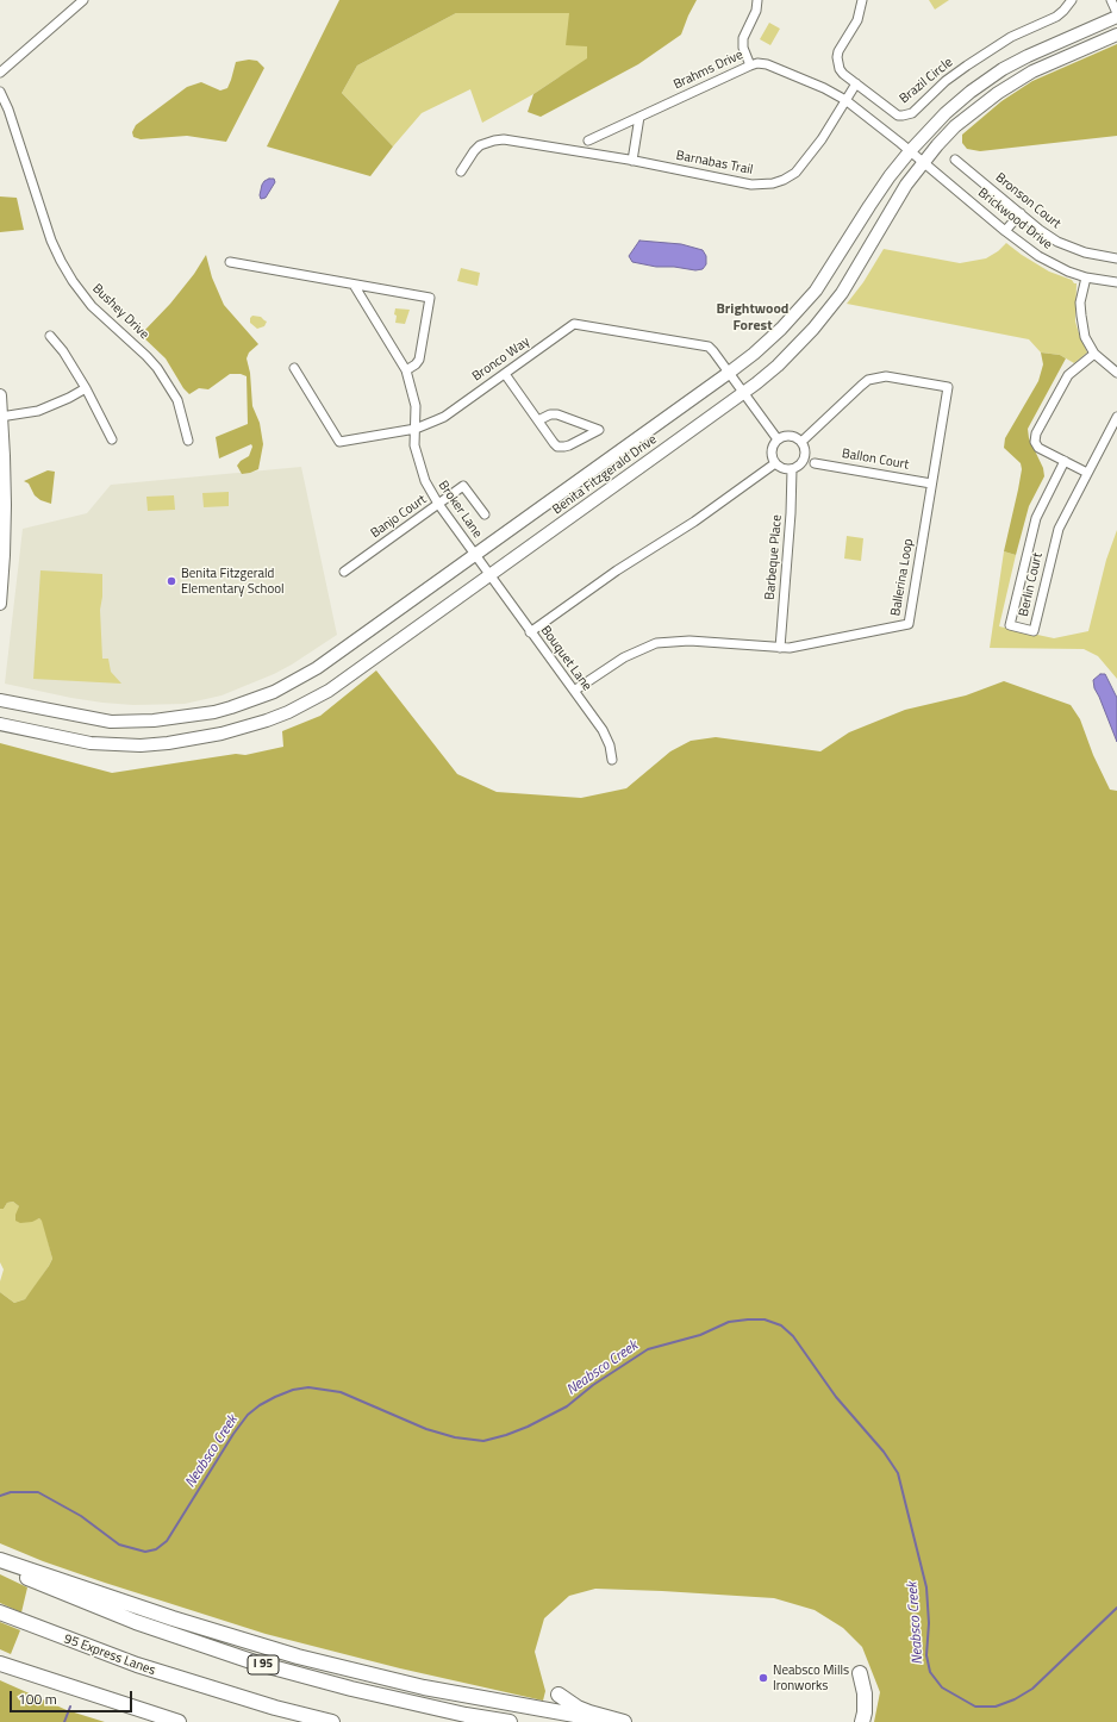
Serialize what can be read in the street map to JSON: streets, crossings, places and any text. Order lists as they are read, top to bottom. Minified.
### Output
{"streets":{"highway":["95 Express Lanes","I 95"],"main road":["Benita Fitzgerald Drive"],"street":["Brahms Drive","Brazil Circle","Barnabas Trail","Bronson Court","Brickwood Drive","Bushey Drive","Bronco Way","Ballon Court","Broker Lane","Banjo Court","Barbeque Place","Ballerina Loop","Berlin Court","Bouquet Lane"]},"crossings":[["Brahms Drive","Barnabas Trail"],["Brahms Drive","Brickwood Drive"],["Brahms Drive","Benita Fitzgerald Drive"],["Brazil Circle","Barnabas Trail"],["Brickwood Drive","Benita Fitzgerald Drive"],["Bronco Way","Benita Fitzgerald Drive"],["Bronco Way","Broker Lane"],["Ballon Court","Ballerina Loop"],["Benita Fitzgerald Drive","Broker Lane"],["Benita Fitzgerald Drive","Bouquet Lane"],["Broker Lane","Banjo Court"],["Broker Lane","Bouquet Lane"],["Barbeque Place","Ballerina Loop"],["Ballerina Loop","Bouquet Lane"]],"districts":["Brightwood Forest"],"water":["Neabsco Creek"],"places":["Benita Fitzgerald Elementary School","Neabsco Mills Ironworks"],"scale_bar":"100 m"}
